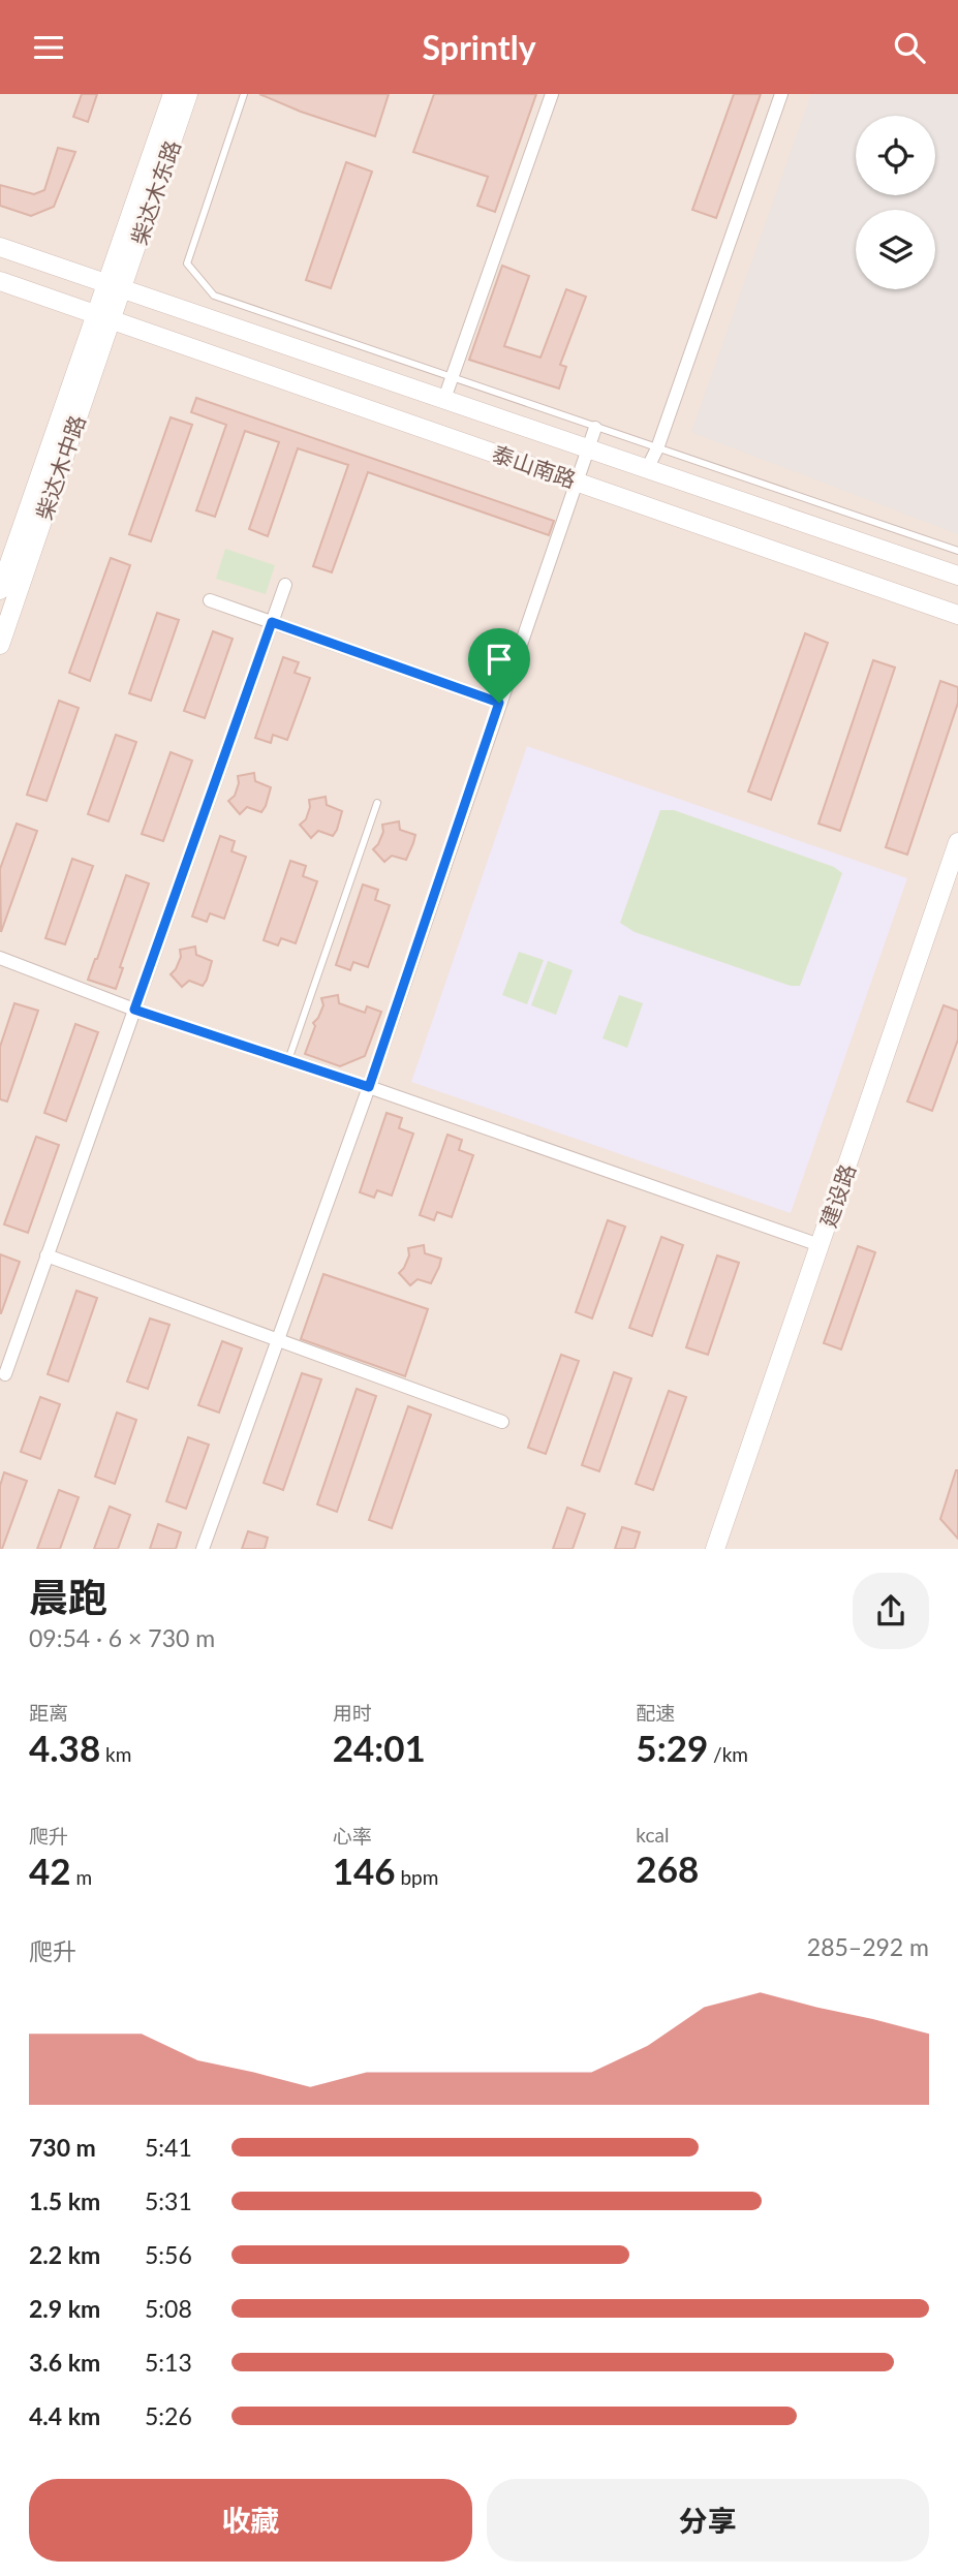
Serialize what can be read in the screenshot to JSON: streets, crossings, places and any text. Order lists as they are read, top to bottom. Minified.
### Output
{"streets":{"street":["柴达木东路","泰山南路","柴达木中路","建设路"]},"crossings":[["柴达木东路","泰山南路"],["柴达木东路","柴达木中路"],["泰山南路","柴达木中路"]],"page":{"header":"Sprintly","heading":["晨跑","09:54 · 6 × 730 m"],"stats":[["距离","4.38 km"],["用时","24:01"],["配速","5:29 /km"],["爬升","42 m"],["心率","146 bpm"],["kcal","268"]],"chart":["爬升","285–292 m"],"list":[{"name":"730 m","note":"5:41"},{"name":"1.5 km","note":"5:31"},{"name":"2.2 km","note":"5:56"},{"name":"2.9 km","note":"5:08"},{"name":"3.6 km","note":"5:13"},{"name":"4.4 km","note":"5:26"}],"buttons":["收藏","分享"]}}
